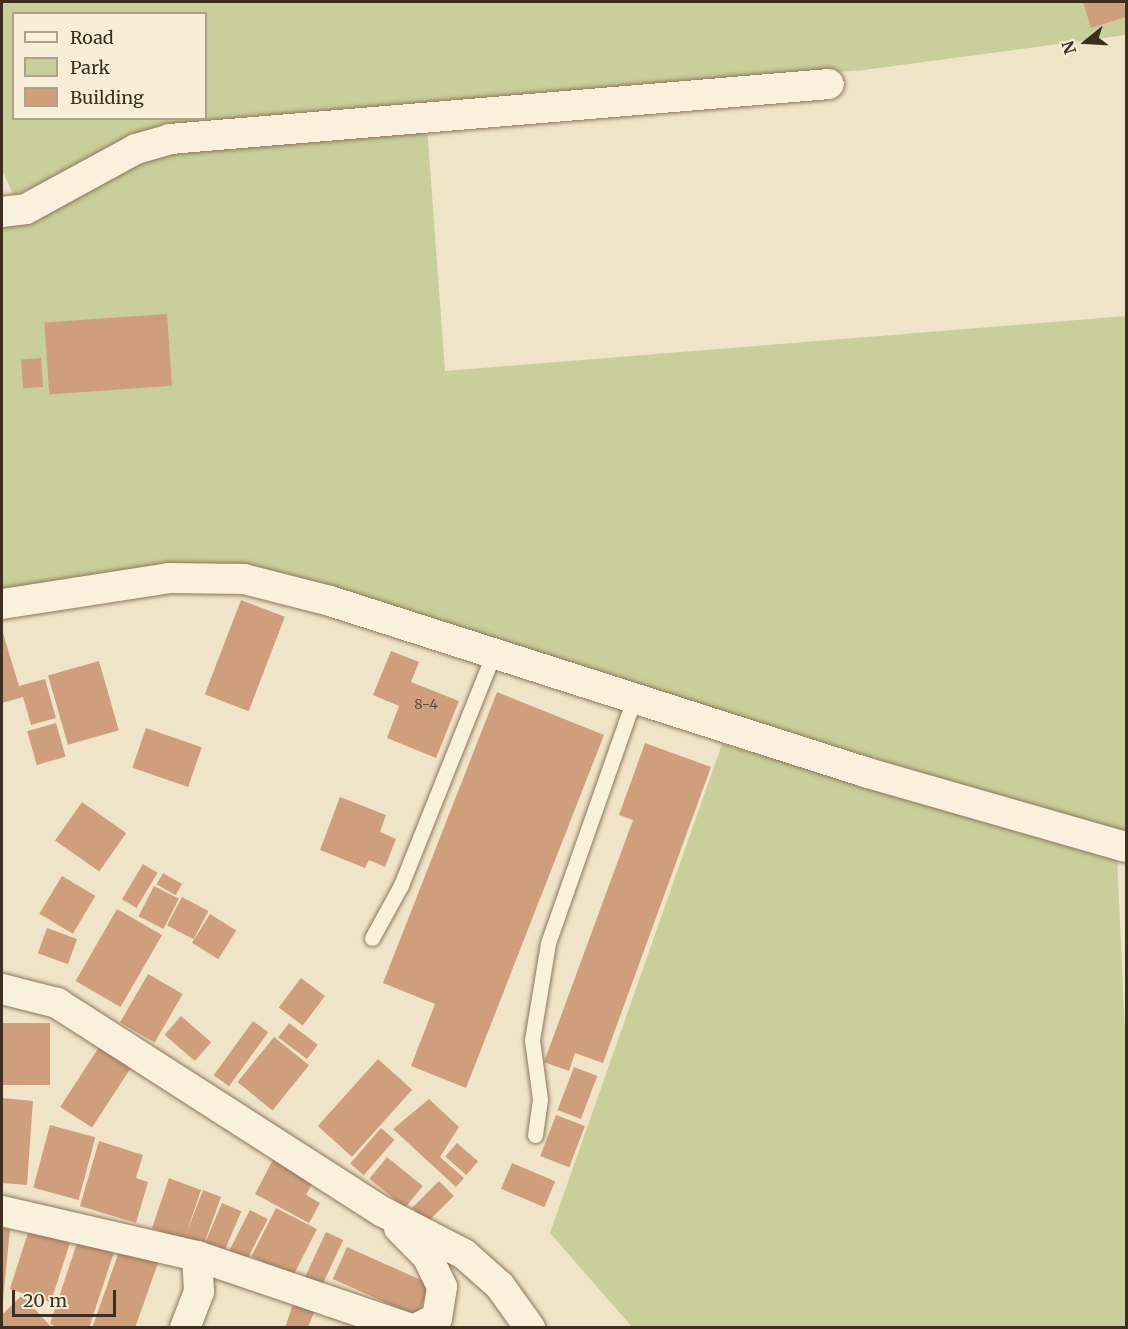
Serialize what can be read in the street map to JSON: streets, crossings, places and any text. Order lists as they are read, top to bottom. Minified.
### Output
{"house_numbers":["8-4"],"legend":["Road","Park","Building"],"scale_bar":"20 m","north":"left"}
